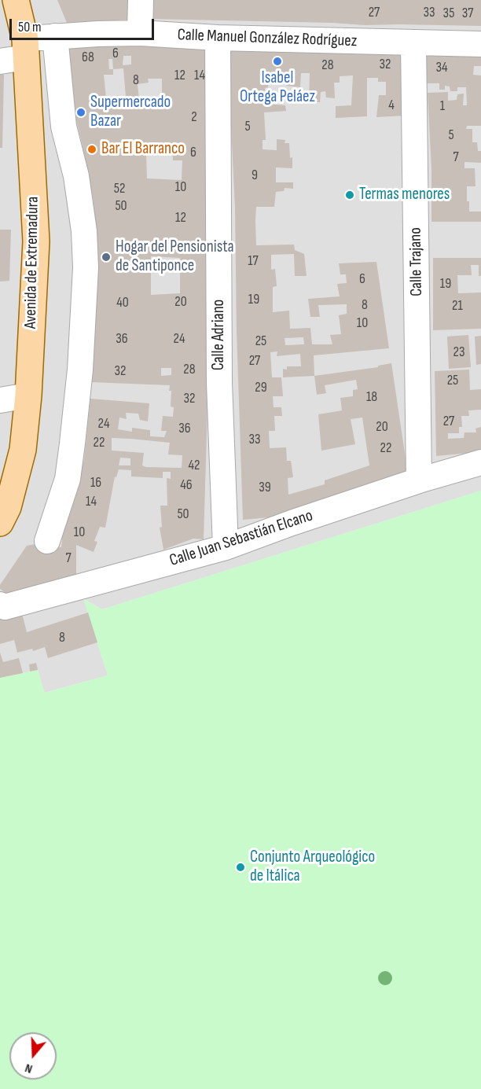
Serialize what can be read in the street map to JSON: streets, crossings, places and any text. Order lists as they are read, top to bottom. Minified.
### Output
{"streets":{"main road":["Avenida de Extremadura"],"street":["Calle Manuel González Rodríguez","Calle Trajano","Calle Adriano","Calle Juan Sebastián Elcano"]},"crossings":[["Calle Manuel González Rodríguez","Calle Trajano"],["Calle Manuel González Rodríguez","Avenida de Extremadura"],["Calle Manuel González Rodríguez","Calle Adriano"],["Calle Trajano","Calle Juan Sebastián Elcano"],["Calle Adriano","Calle Juan Sebastián Elcano"]],"places":["Isabel Ortega Peláez","Supermercado Bazar","Bar El Barranco","Termas menores","Hogar del Pensionista de Santiponce","Conjunto Arqueológico de Itálica"],"house_numbers":["27","33","35","37","6","68","32","28","34","12","14","8","4","1","2","5","5","6","7","9","10","52","50","12","17","6","19","19","20","40","8","21","10","36","24","25","23","27","28","32","25","29","18","32","27","24","20","36","33","22","22","42","16","46","39","14","50","10","7","8"],"scale_bar":"50 m","north":"bottom"}
